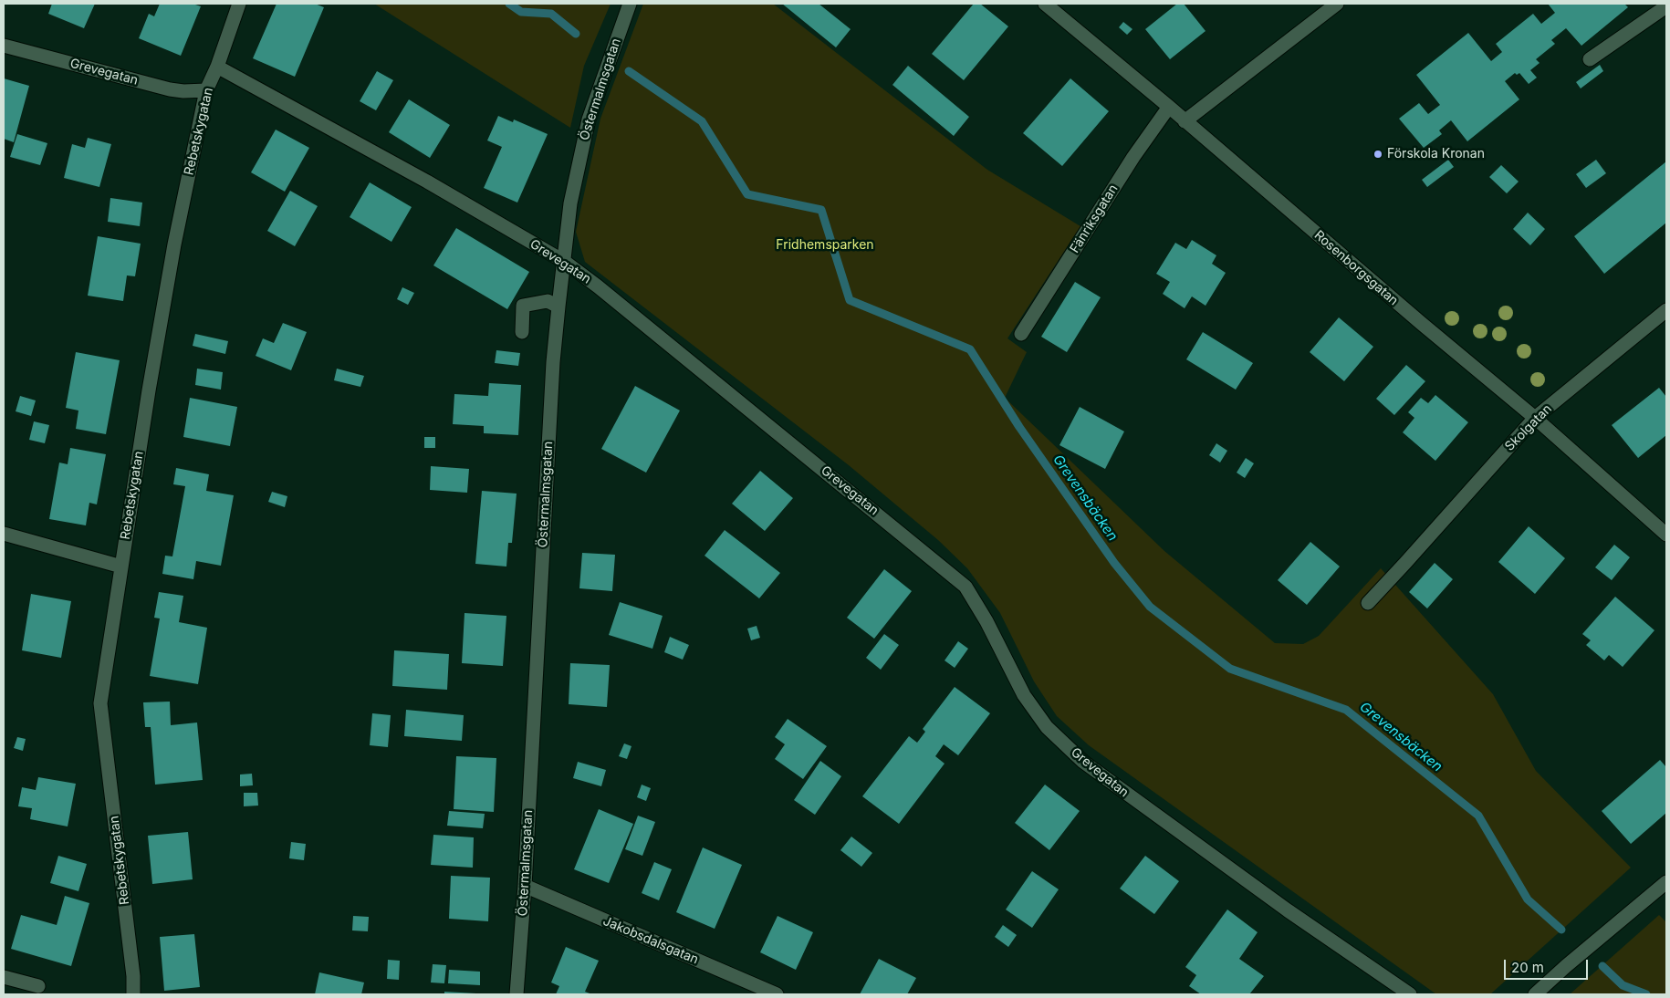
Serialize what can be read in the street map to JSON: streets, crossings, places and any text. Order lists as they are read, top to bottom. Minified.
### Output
{"streets":{"street":["Grevegatan","Östermalmsgatan","Rebetskygatan","Fänriksgatan","Rosenborgsgatan","Skolgatan","Jakobsdalsgatan"]},"crossings":[["Grevegatan","Östermalmsgatan"],["Grevegatan","Rebetskygatan"],["Östermalmsgatan","Jakobsdalsgatan"],["Fänriksgatan","Rosenborgsgatan"],["Rosenborgsgatan","Skolgatan"]],"water":["Grevensbäcken"],"parks":["Fridhemsparken"],"places":["Förskola Kronan"],"scale_bar":"20 m"}
